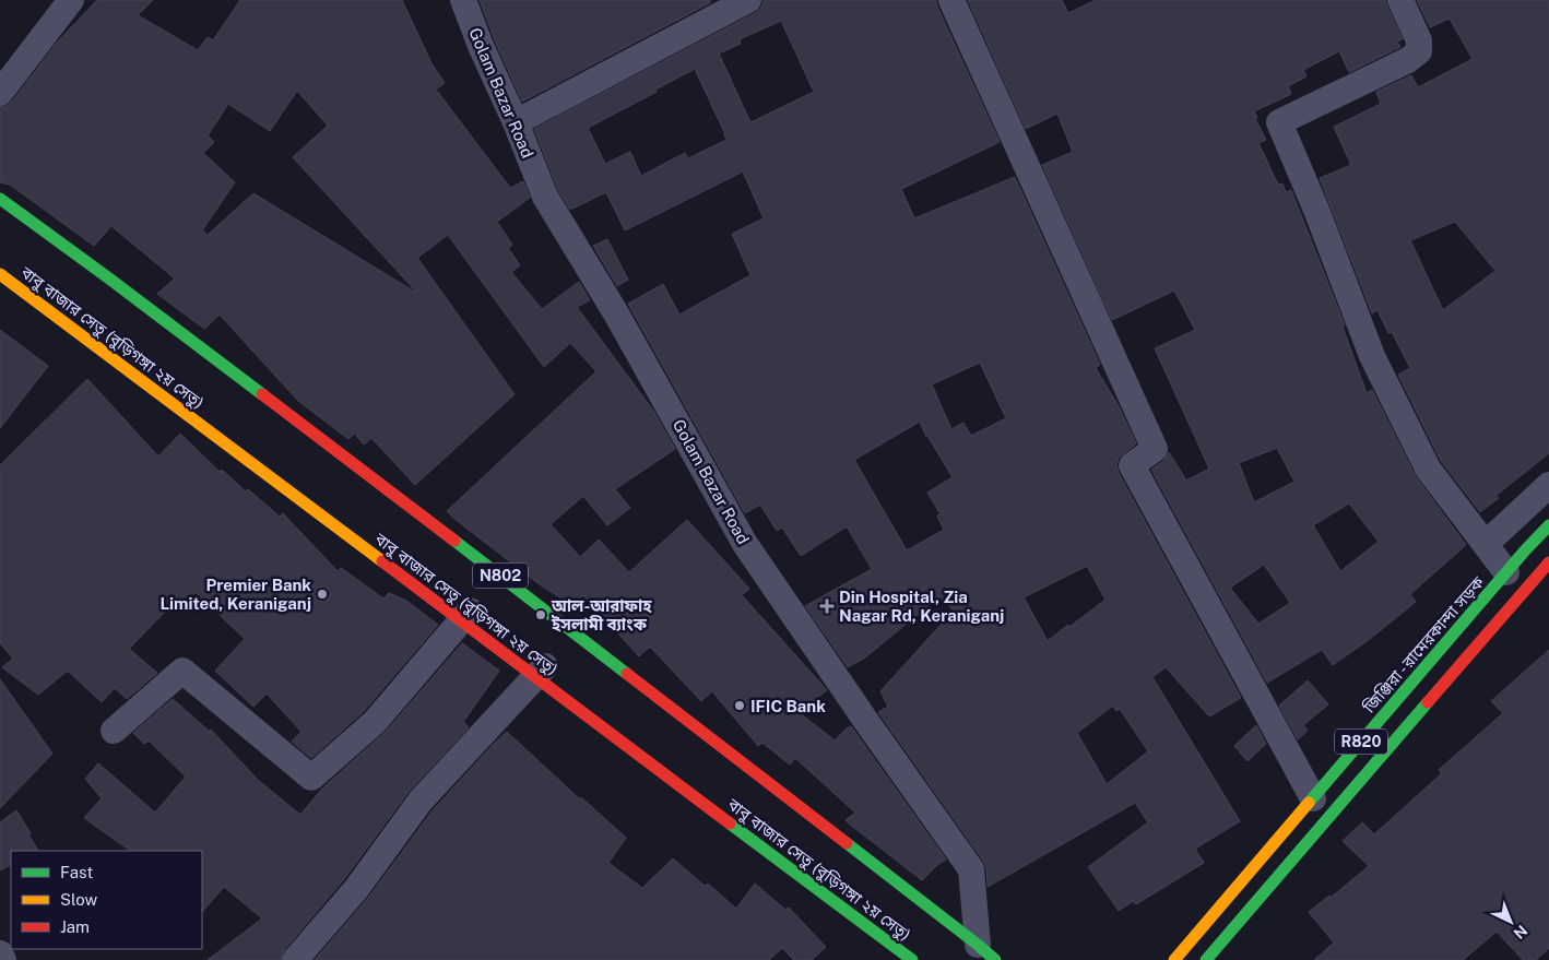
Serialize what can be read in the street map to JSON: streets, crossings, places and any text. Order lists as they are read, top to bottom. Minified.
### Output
{"streets":{"main road":["বাবু বাজার সেতু (বুড়িগঙ্গা ২য় সেতু)","N802","জিঞ্জিরা - রামেরকান্দা সড়ক","R820"],"street":["Golam Bazar Road"]},"crossings":[["Golam Bazar Road","N802"]],"places":{"other":["Premier Bank Limited, Keraniganj","আল-আরাফাহ ইসলামী ব্যাংক","IFIC Bank"],"health":["Din Hospital, Zia Nagar Rd, Keraniganj"]},"legend":["Fast","Slow","Jam"],"north":"bottom right"}
